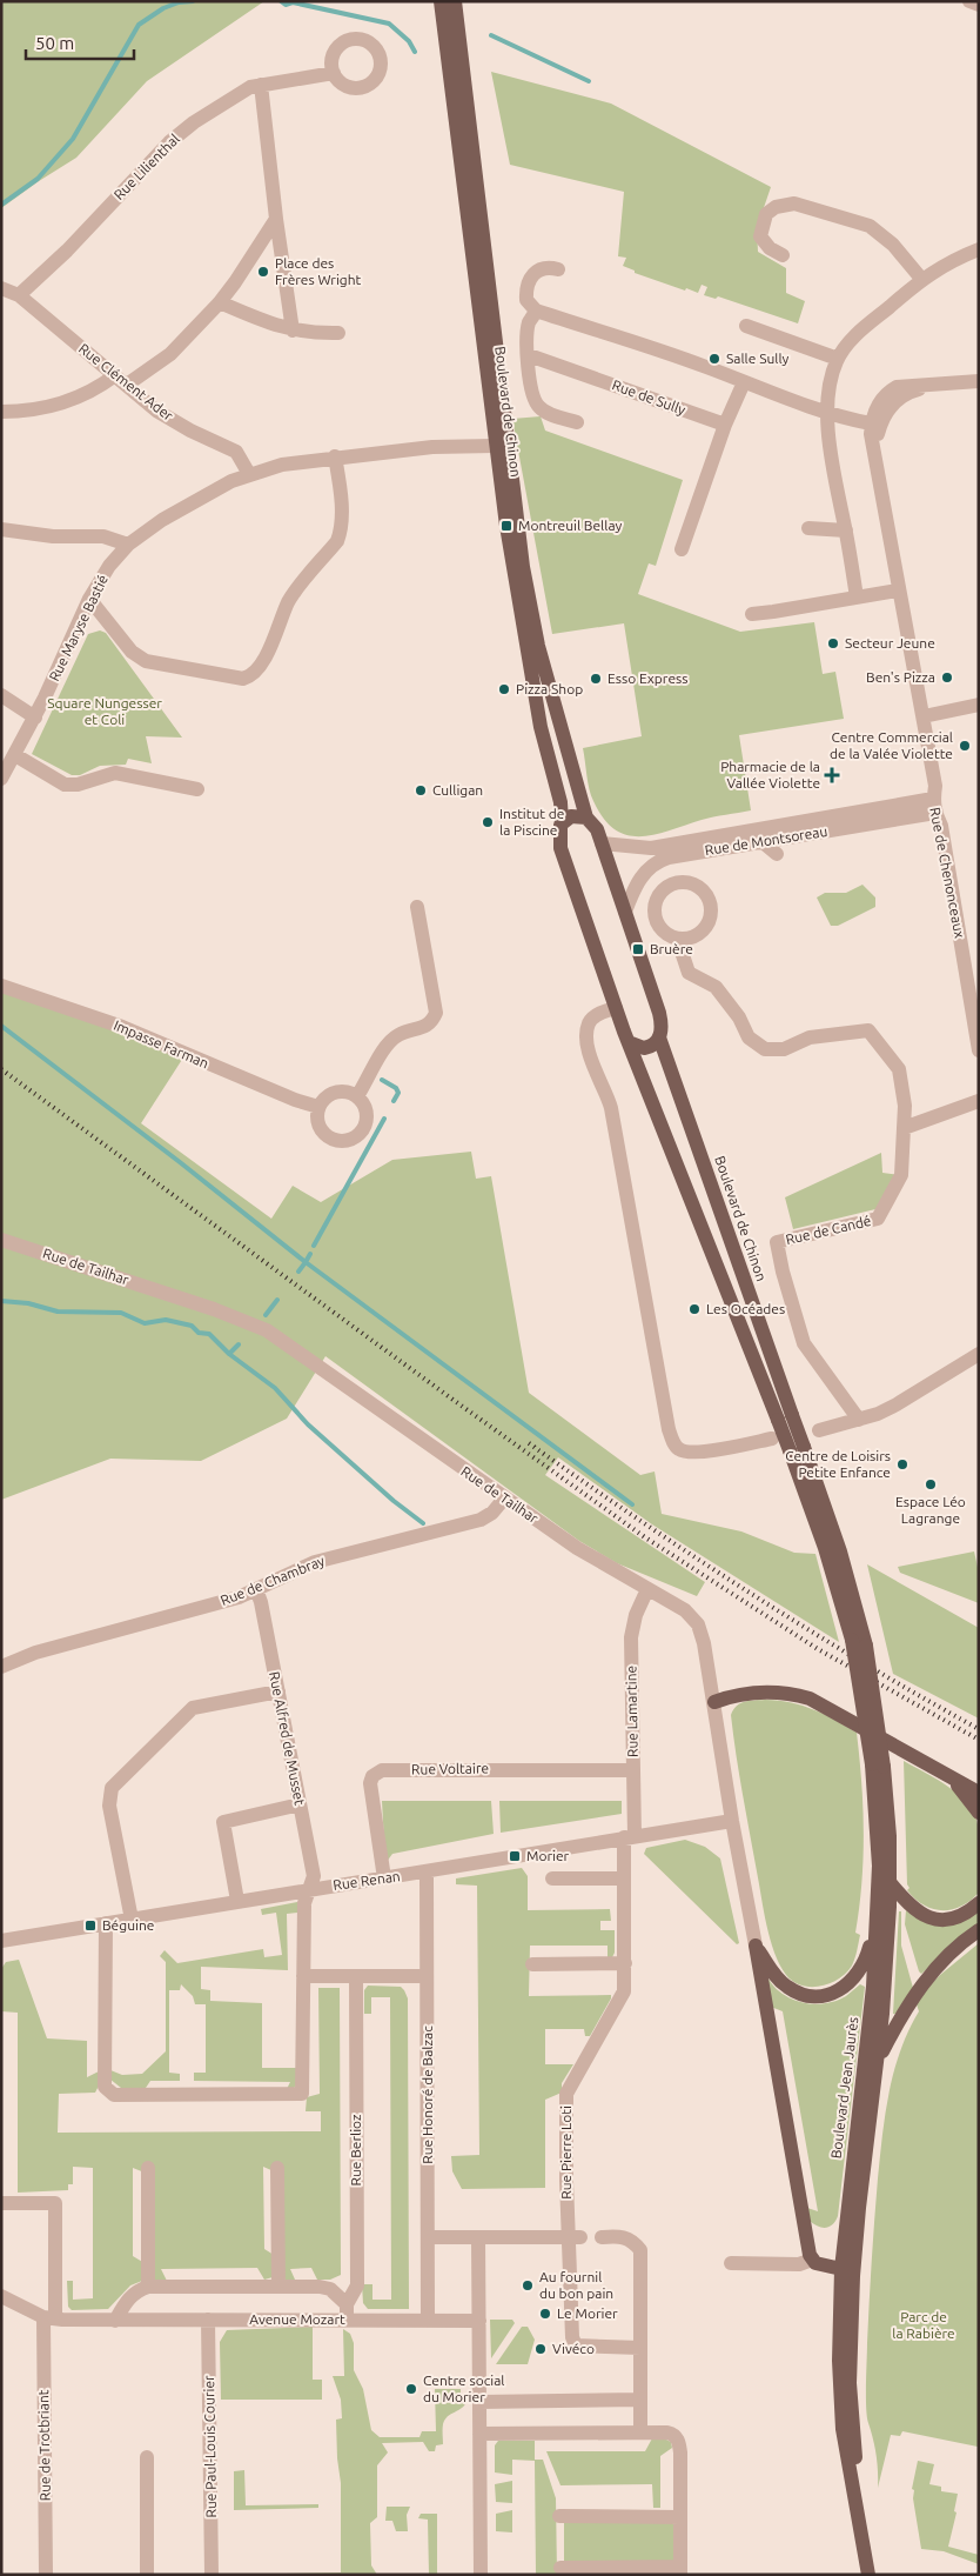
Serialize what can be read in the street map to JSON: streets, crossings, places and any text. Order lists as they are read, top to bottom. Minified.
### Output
{"streets":{"main road":["Boulevard de Chinon","Boulevard Jean Jaurès"],"street":["Rue Lilienthal","Rue Clément Ader","Rue de Sully","Rue Maryse Bastié","Rue de Montsoreau","Rue de Chenonceaux","Impasse Farman","Rue de Candé","Rue de Tailhar","Rue de Chambray","Rue Lamartine","Rue Alfred de Musset","Rue Voltaire","Rue Renan","Rue Honoré de Balzac","Rue Berlioz","Rue Pierre Loti","Avenue Mozart","Rue de Trotbriant","Rue Paul-Louis Courier"]},"crossings":[["Rue Lilienthal","Rue Clément Ader"],["Rue Clément Ader","Rue Maryse Bastié"],["Boulevard de Chinon","Rue Maryse Bastié"],["Boulevard de Chinon","Rue de Montsoreau"],["Boulevard de Chinon","Boulevard Jean Jaurès"],["Rue de Montsoreau","Rue de Chenonceaux"],["Rue de Tailhar","Rue de Chambray"],["Rue de Tailhar","Rue Lamartine"],["Rue de Tailhar","Rue Renan"],["Rue de Chambray","Rue Alfred de Musset"],["Rue Lamartine","Rue Voltaire"],["Rue Lamartine","Rue Renan"],["Rue Lamartine","Rue Pierre Loti"],["Rue Alfred de Musset","Rue Renan"],["Rue Voltaire","Rue Renan"],["Rue Renan","Rue Honoré de Balzac"],["Rue Renan","Rue Pierre Loti"],["Rue Honoré de Balzac","Avenue Mozart"],["Rue Berlioz","Avenue Mozart"],["Avenue Mozart","Rue de Trotbriant"],["Avenue Mozart","Rue Paul-Louis Courier"]],"parks":["Square Nungesser et Coli","Parc de la Rabière"],"places":{"other":["Place des Frères Wright","Salle Sully","Secteur Jeune","Ben's Pizza","Esso Express","Pizza Shop","Centre Commercial de la Valée Violette","Culligan","Institut de la Piscine","Les Océades","Centre de Loisirs Petite Enfance","Espace Léo Lagrange","Au fournil du bon pain","Le Morier","Vivéco","Centre social du Morier"],"transit":["Montreuil Bellay","Bruère","Morier","Béguine"],"health":["Pharmacie de la Vallée Violette"]},"scale_bar":"50 m"}
